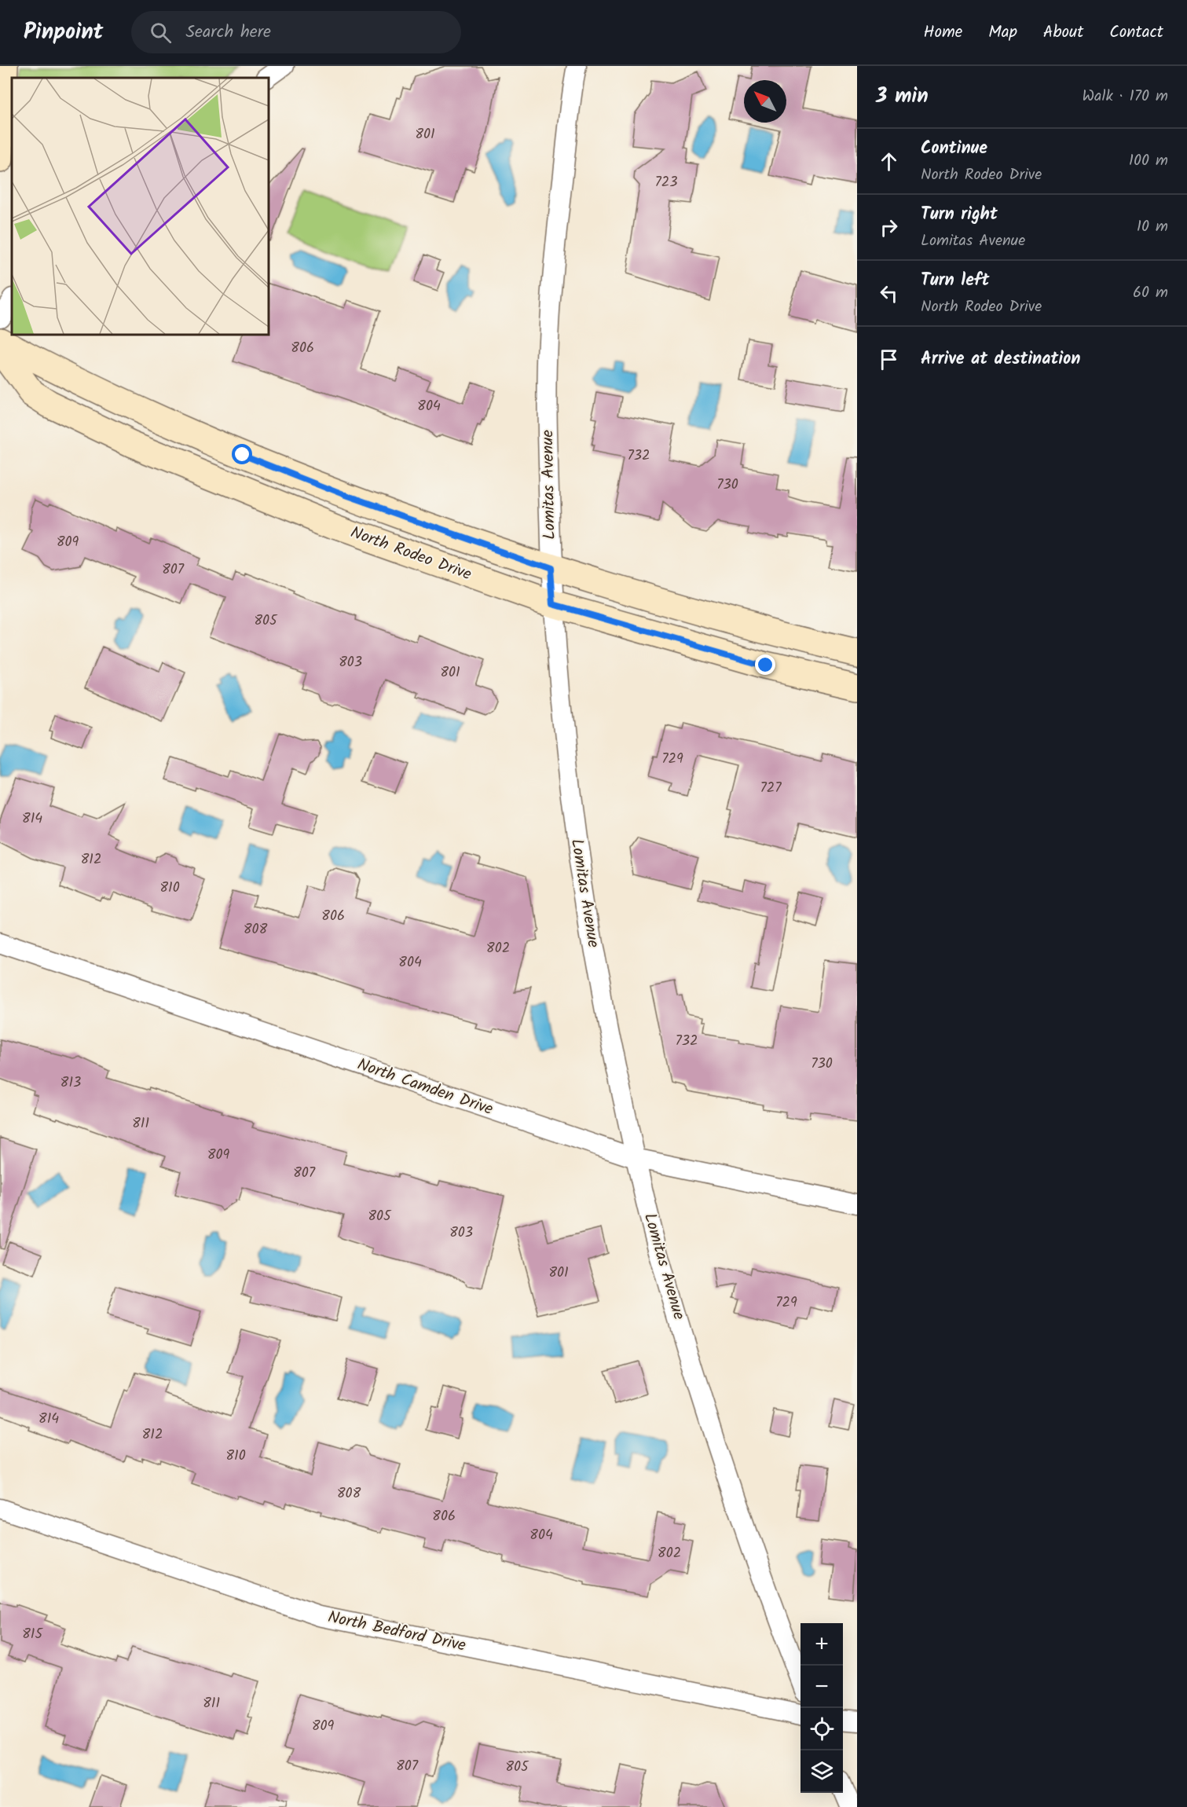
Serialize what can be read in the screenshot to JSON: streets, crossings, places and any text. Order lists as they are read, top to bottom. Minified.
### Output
{"streets":{"street":["Lomitas Avenue","North Rodeo Drive","North Camden Drive","North Bedford Drive"]},"crossings":[["Lomitas Avenue","North Rodeo Drive"],["Lomitas Avenue","North Camden Drive"]],"house_numbers":["801","723","806","804","732","730","809","807","805","803","801","729","727","814","812","810","806","808","802","804","732","730","813","811","809","807","805","803","801","729","814","812","810","808","806","804","802","815","811","809","807","805"],"north":"top left","page":{"header":"Pinpoint","search":"Search here","nav":["Home","Map","About","Contact"],"heading":["3 min","Walk · 170 m"],"list":[["Continue","North Rodeo Drive","100 m"],["Turn right","Lomitas Avenue","10 m"],["Turn left","North Rodeo Drive","60 m"],"Arrive at destination"],"map_buttons":["+","−"]}}
